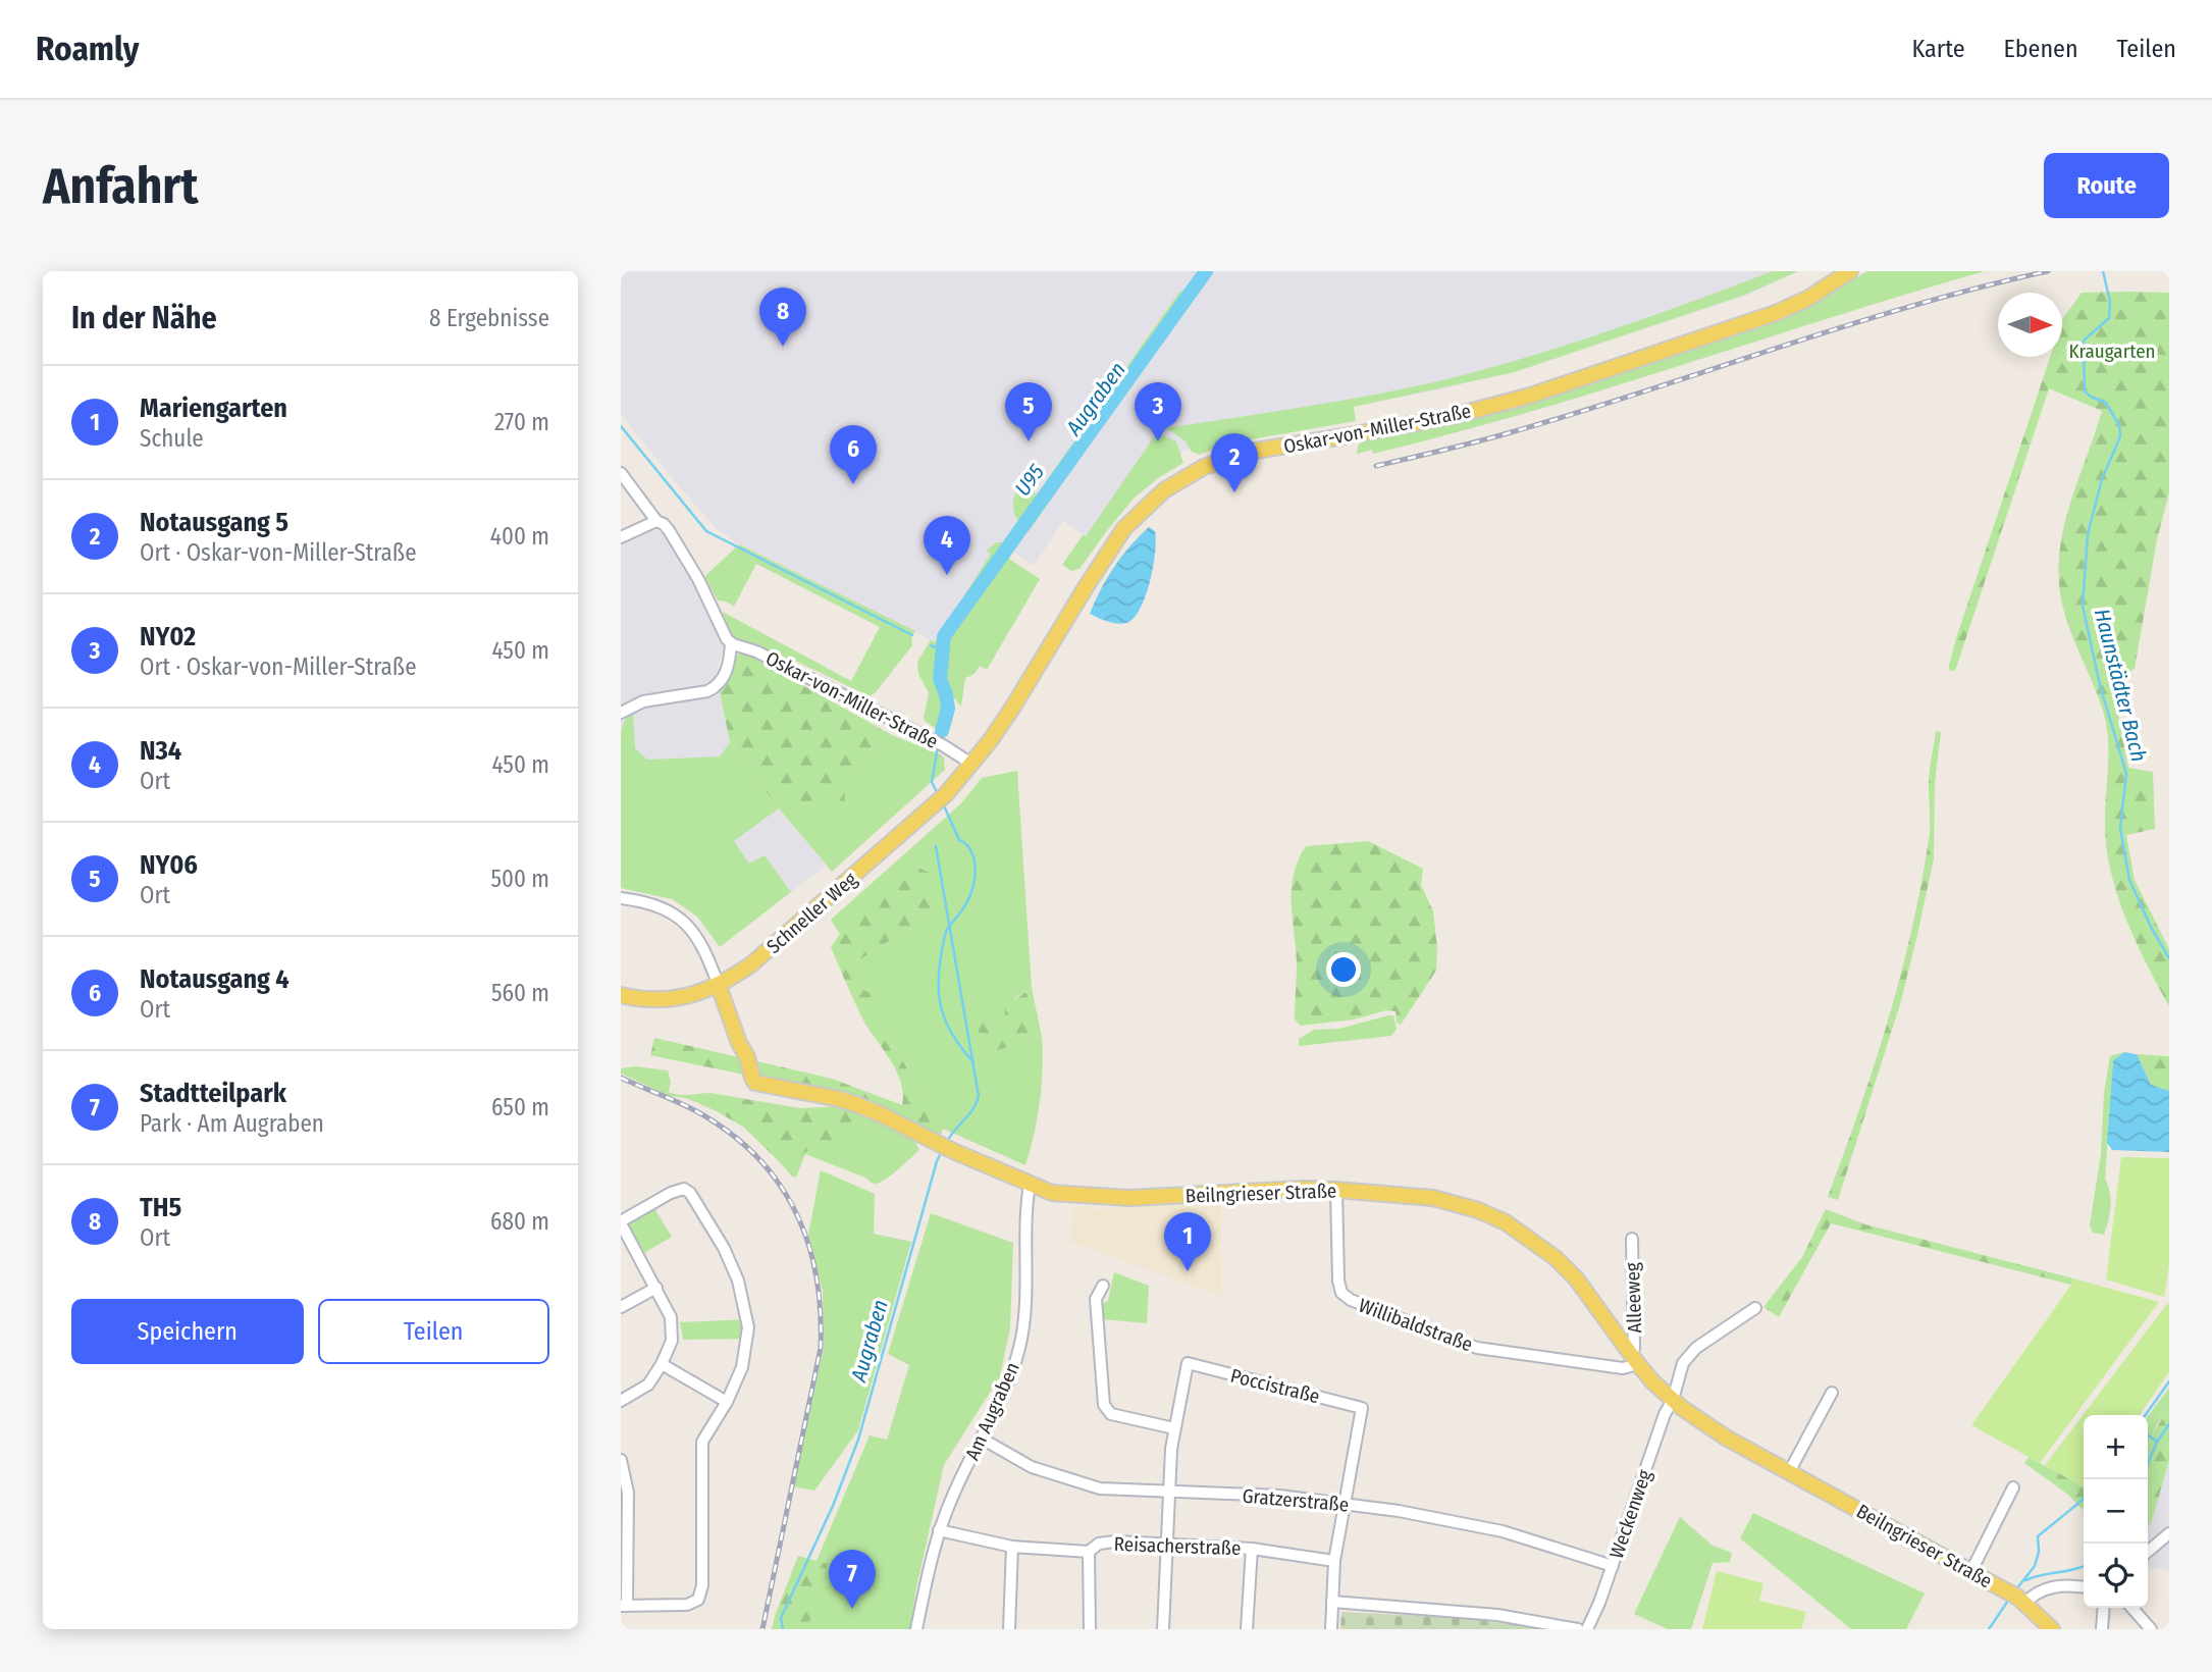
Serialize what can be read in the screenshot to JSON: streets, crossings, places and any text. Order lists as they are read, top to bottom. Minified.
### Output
{"streets":{"main road":["Oskar-von-Miller-Straße","Schneller Weg","Beilngrieser Straße"],"street":["Alleeweg","Willibaldstraße","Poccistraße","Am Augraben","Gratzerstraße","Weckenweg","Reisacherstraße"]},"crossings":[["Oskar-von-Miller-Straße","Schneller Weg"],["Schneller Weg","Beilngrieser Straße"],["Beilngrieser Straße","Alleeweg"],["Beilngrieser Straße","Willibaldstraße"],["Beilngrieser Straße","Am Augraben"],["Beilngrieser Straße","Weckenweg"],["Alleeweg","Willibaldstraße"],["Poccistraße","Gratzerstraße"],["Am Augraben","Gratzerstraße"],["Am Augraben","Reisacherstraße"],["Gratzerstraße","Weckenweg"]],"water":["Augraben","U95","Haunstädter Bach"],"parks":["Kraugarten"],"north":"right","page":{"header":"Roamly","nav":["Karte","Ebenen","Teilen"],"buttons":["Route",["Speichern","Teilen"]],"title":"Anfahrt","heading":["In der Nähe","8 Ergebnisse"],"pins":["8","3","5","6","2","4","1","7"],"list":[{"mark":"1","name":"Mariengarten","note":"Schule","value":"270 m"},{"mark":"2","name":"Notausgang 5","note":"Ort · Oskar-von-Miller-Straße","value":"400 m"},{"mark":"3","name":"NY02","note":"Ort · Oskar-von-Miller-Straße","value":"450 m"},{"mark":"4","name":"N34","note":"Ort","value":"450 m"},{"mark":"5","name":"NY06","note":"Ort","value":"500 m"},{"mark":"6","name":"Notausgang 4","note":"Ort","value":"560 m"},{"mark":"7","name":"Stadtteilpark","note":"Park · Am Augraben","value":"650 m"},{"mark":"8","name":"TH5","note":"Ort","value":"680 m"}],"map_buttons":["+","−"]}}
